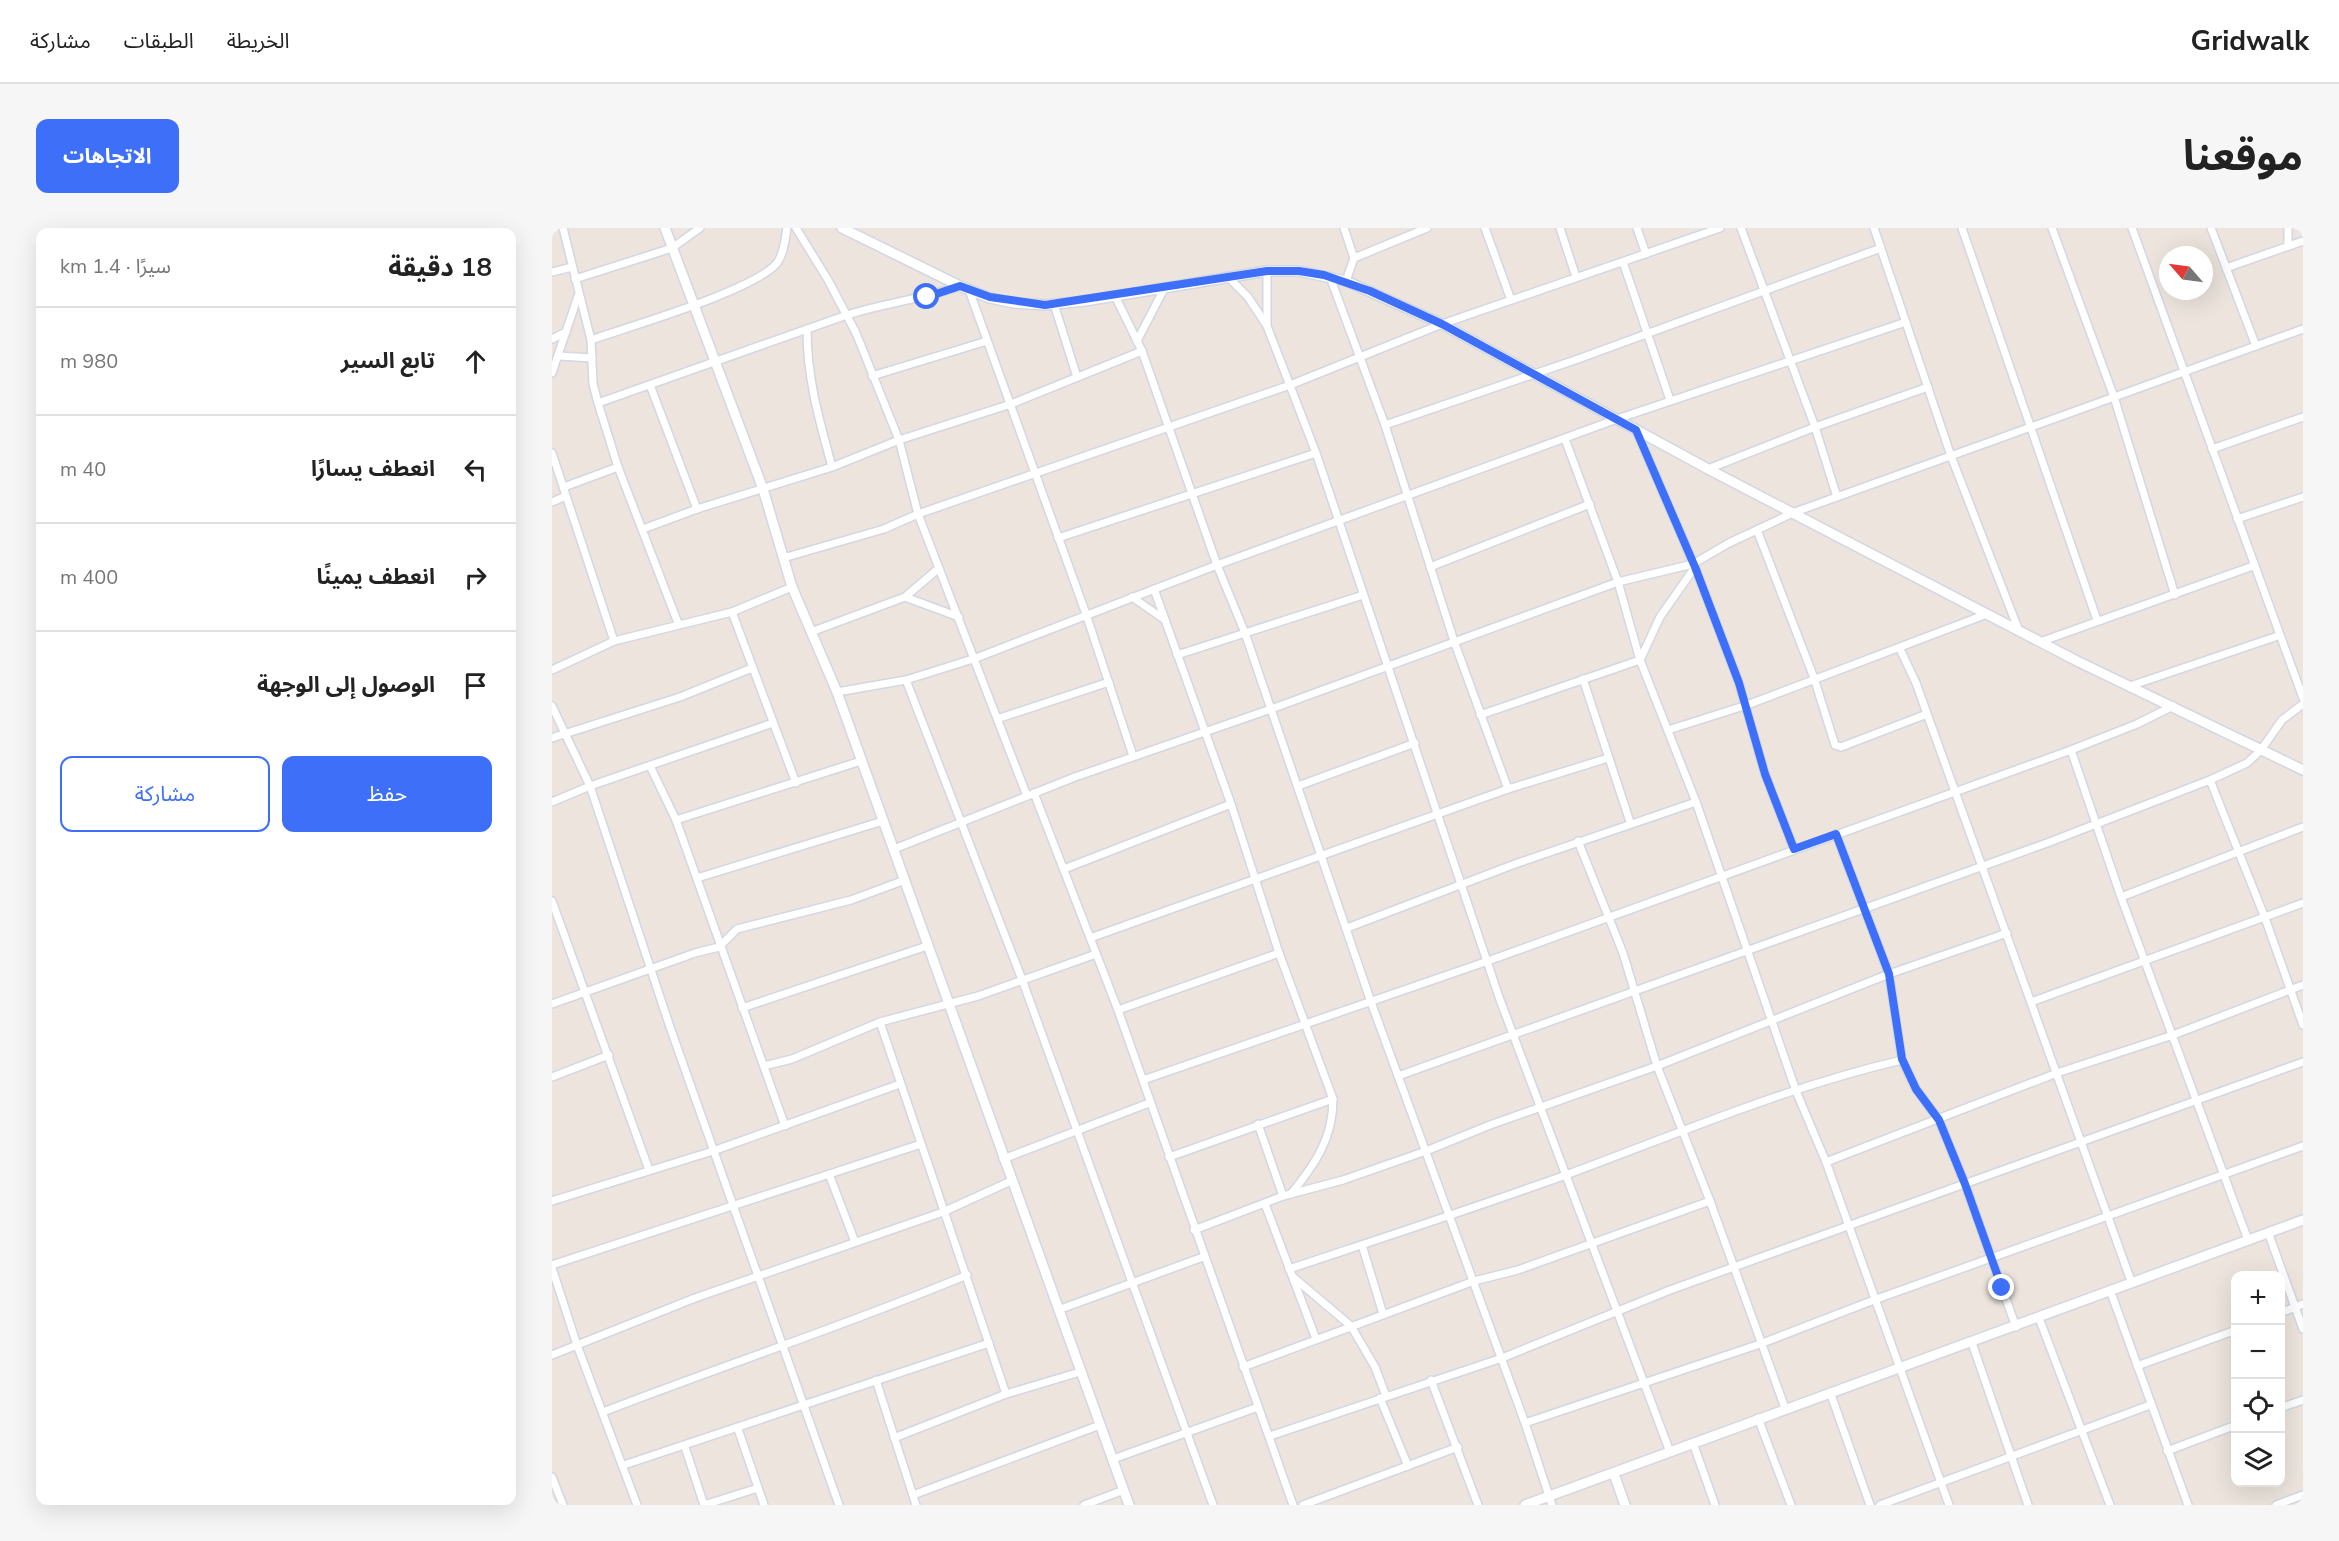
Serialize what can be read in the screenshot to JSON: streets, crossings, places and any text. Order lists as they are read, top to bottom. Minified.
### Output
{"north":"top left","page":{"header":"Gridwalk","nav":["الخريطة","الطبقات","مشاركة"],"title":"موقعنا","buttons":["الاتجاهات",["حفظ","مشاركة"]],"heading":["18 دقيقة","سيرًا · 1.4 km"],"list":[["تابع السير","980 m"],["انعطف يسارًا","40 m"],["انعطف يمينًا","400 m"],"الوصول إلى الوجهة"],"map_buttons":["+","−"]}}
